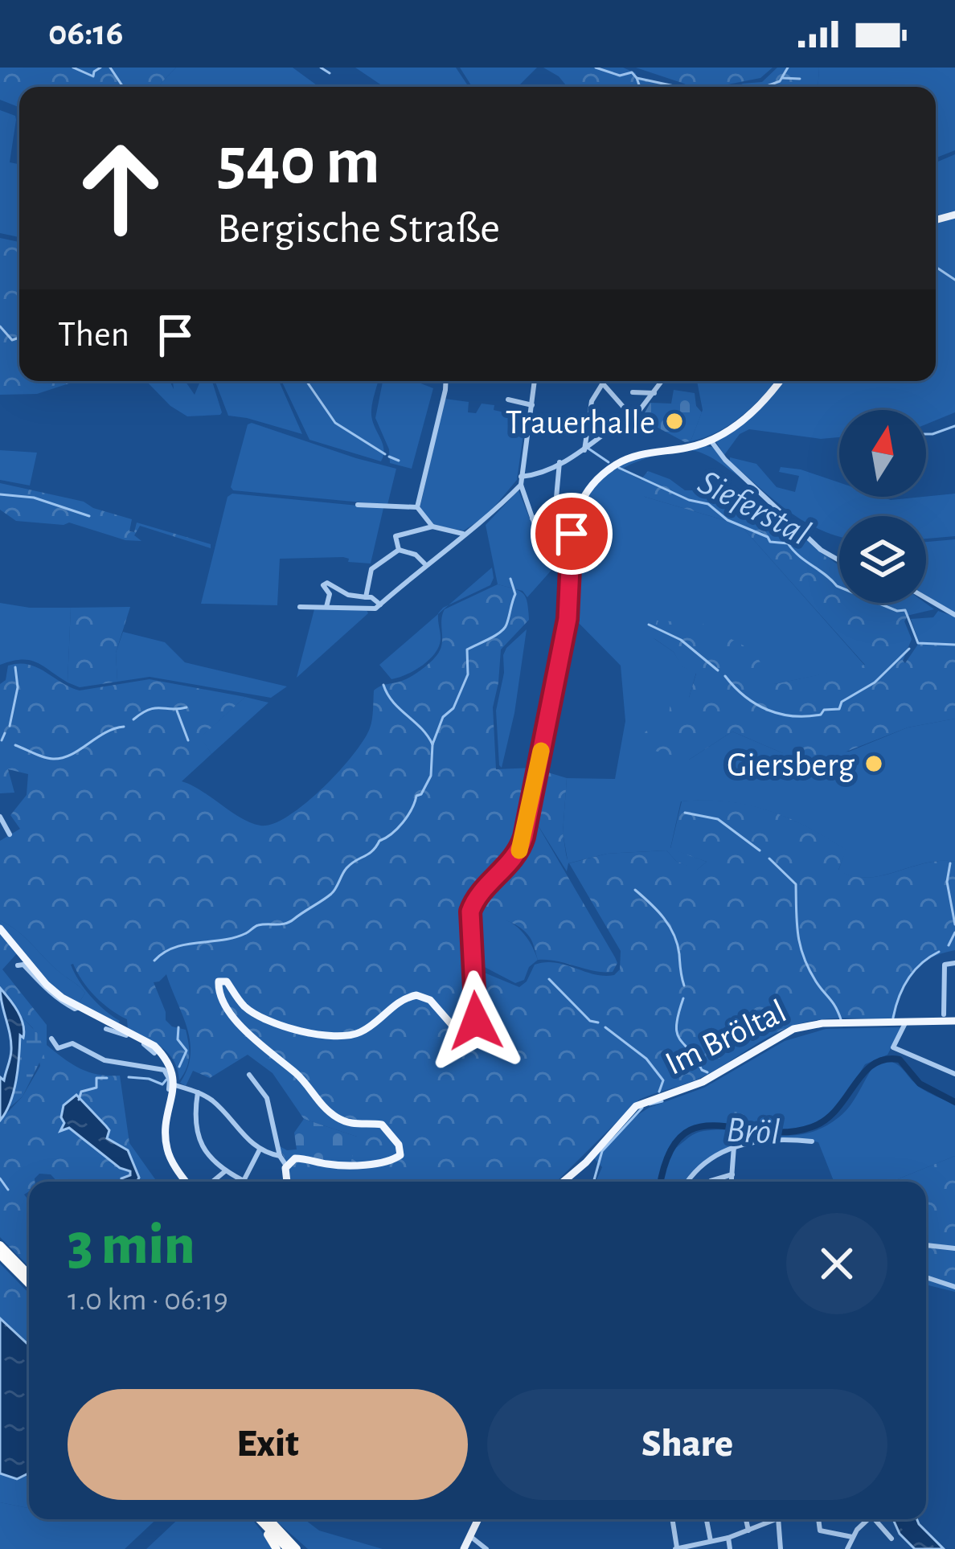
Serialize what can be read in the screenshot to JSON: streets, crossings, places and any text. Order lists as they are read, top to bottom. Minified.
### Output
{"streets":{"main road":["Im Bröltal"]},"water":["Sieferstal","Bröl"],"places":["Trauerhalle","Giersberg"],"north":"top","page":{"status":"06:16","turn":["540 m","Bergische Straße"],"then":"Then","heading":["3 min","1.0 km · 06:19"],"buttons":["Exit","Share"]}}
